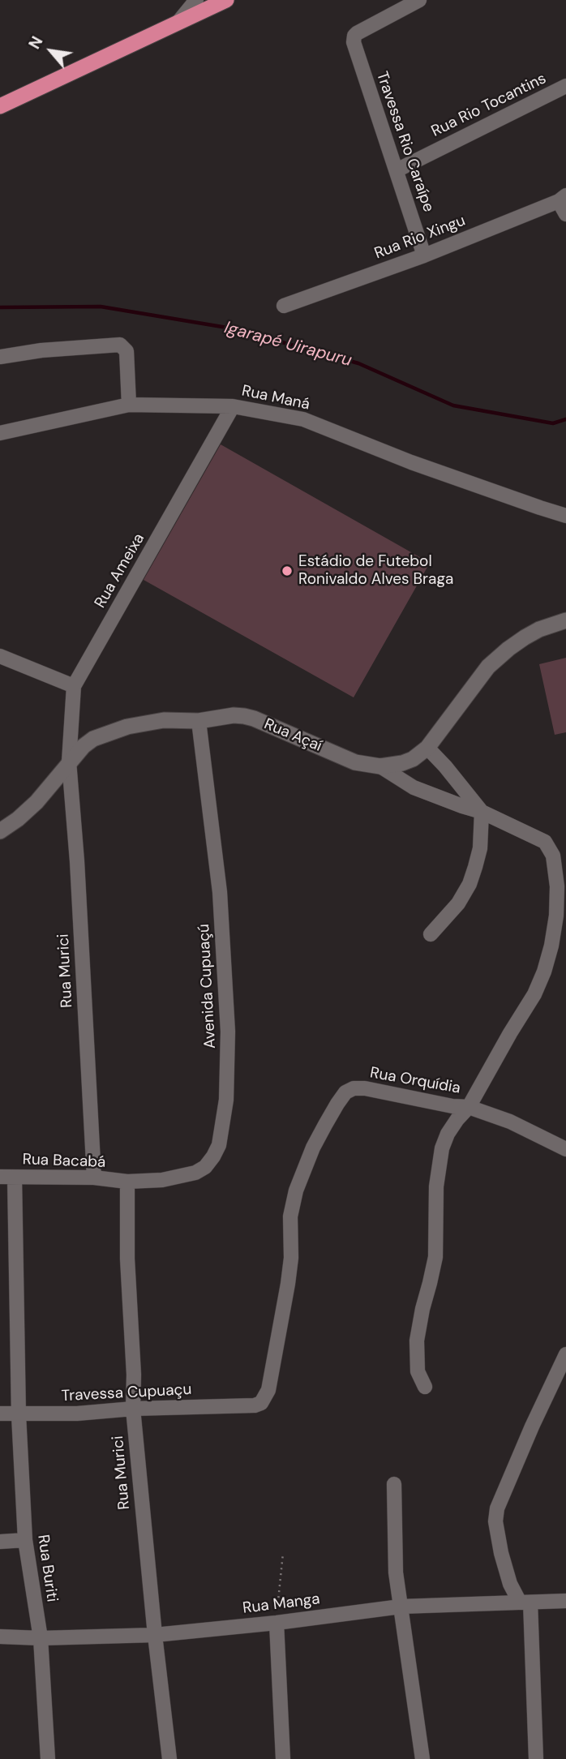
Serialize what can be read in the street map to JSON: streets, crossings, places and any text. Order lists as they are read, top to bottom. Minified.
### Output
{"streets":{"street":["Rua Rio Tocantins","Travessa Rio Caraípe","Rua Rio Xingu","Rua Maná","Rua Ameixa","Rua Açaí","Rua Murici","Avenida Cupuaçú","Rua Orquídia","Rua Bacabá","Travessa Cupuaçu","Rua Buriti","Rua Manga"]},"crossings":[["Rua Rio Tocantins","Travessa Rio Caraípe"],["Travessa Rio Caraípe","Rua Rio Xingu"],["Rua Maná","Rua Ameixa"],["Rua Ameixa","Rua Açaí"],["Rua Ameixa","Rua Murici"],["Rua Açaí","Rua Murici"],["Rua Açaí","Avenida Cupuaçú"],["Rua Murici","Avenida Cupuaçú"],["Rua Murici","Rua Bacabá"],["Rua Murici","Travessa Cupuaçu"],["Rua Murici","Rua Manga"],["Avenida Cupuaçú","Rua Bacabá"],["Rua Orquídia","Travessa Cupuaçu"],["Rua Bacabá","Rua Buriti"],["Travessa Cupuaçu","Rua Buriti"],["Rua Buriti","Rua Manga"]],"water":["Igarapé Uirapuru"],"places":["Estádio de Futebol Ronivaldo Alves Braga"],"north":"top left"}
